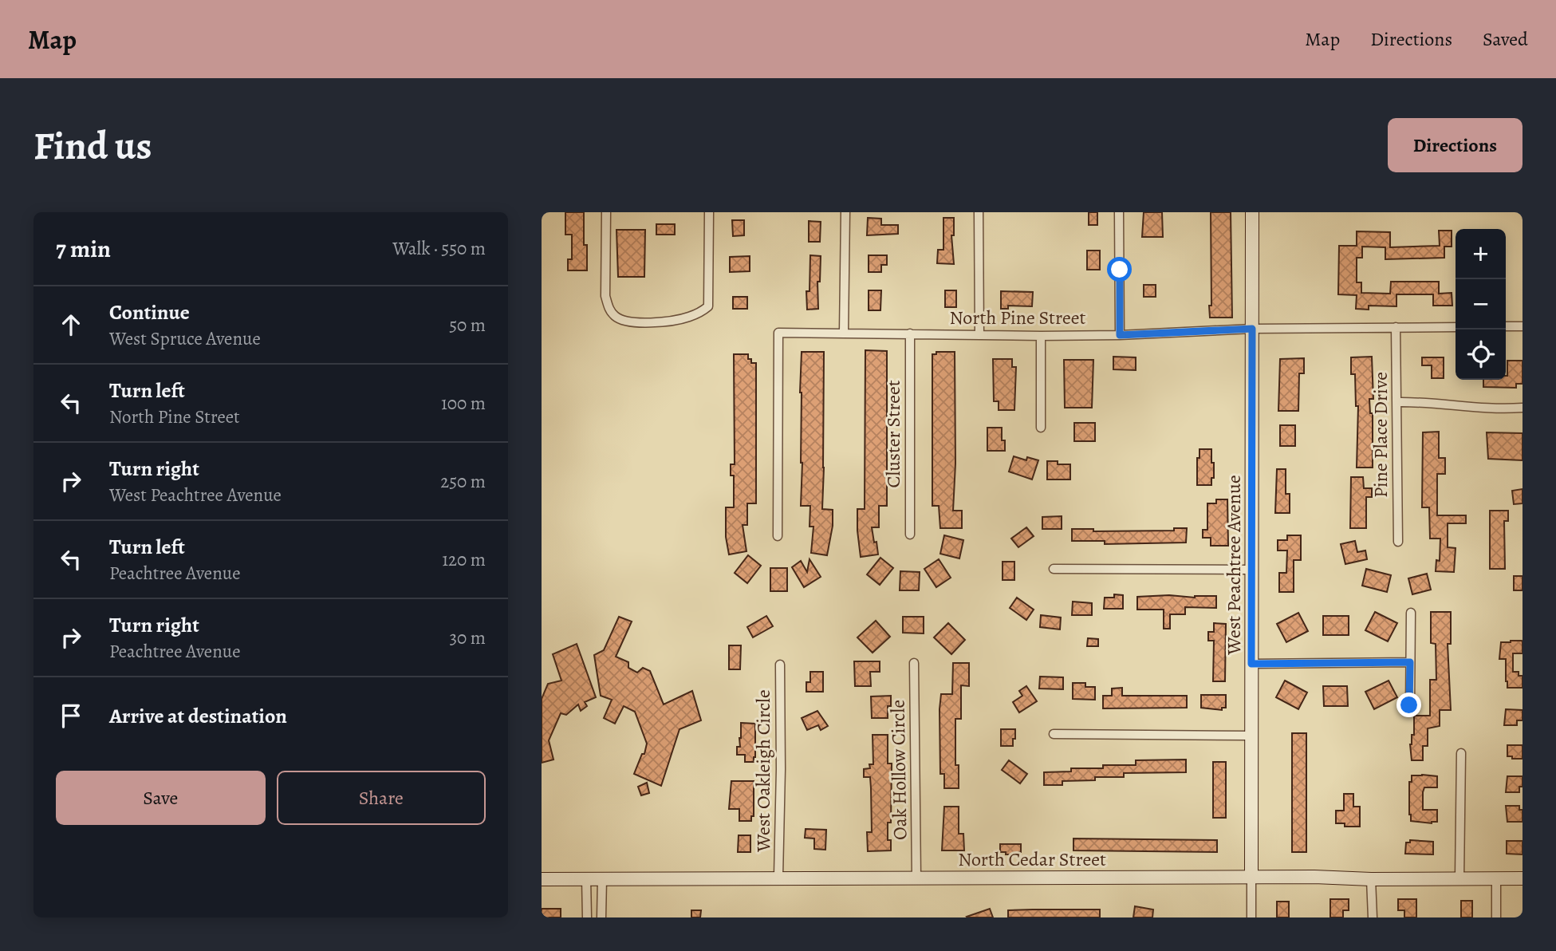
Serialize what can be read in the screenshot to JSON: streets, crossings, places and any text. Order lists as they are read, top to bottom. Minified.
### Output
{"streets":{"street":["North Pine Street","Cluster Street","Pine Place Drive","West Peachtree Avenue","Oak Hollow Circle","West Oakleigh Circle","North Cedar Street"]},"crossings":[["North Pine Street","Cluster Street"],["North Pine Street","Pine Place Drive"],["North Pine Street","West Peachtree Avenue"],["West Peachtree Avenue","North Cedar Street"],["Oak Hollow Circle","North Cedar Street"],["West Oakleigh Circle","North Cedar Street"]],"page":{"header":"Map","nav":["Map","Directions","Saved"],"buttons":["Directions",["Save","Share"]],"title":"Find us","heading":["7 min","Walk · 550 m"],"map_buttons":["+","−"],"list":[["Continue","West Spruce Avenue","50 m"],["Turn left","North Pine Street","100 m"],["Turn right","West Peachtree Avenue","250 m"],["Turn left","Peachtree Avenue","120 m"],["Turn right","Peachtree Avenue","30 m"],"Arrive at destination"]}}
